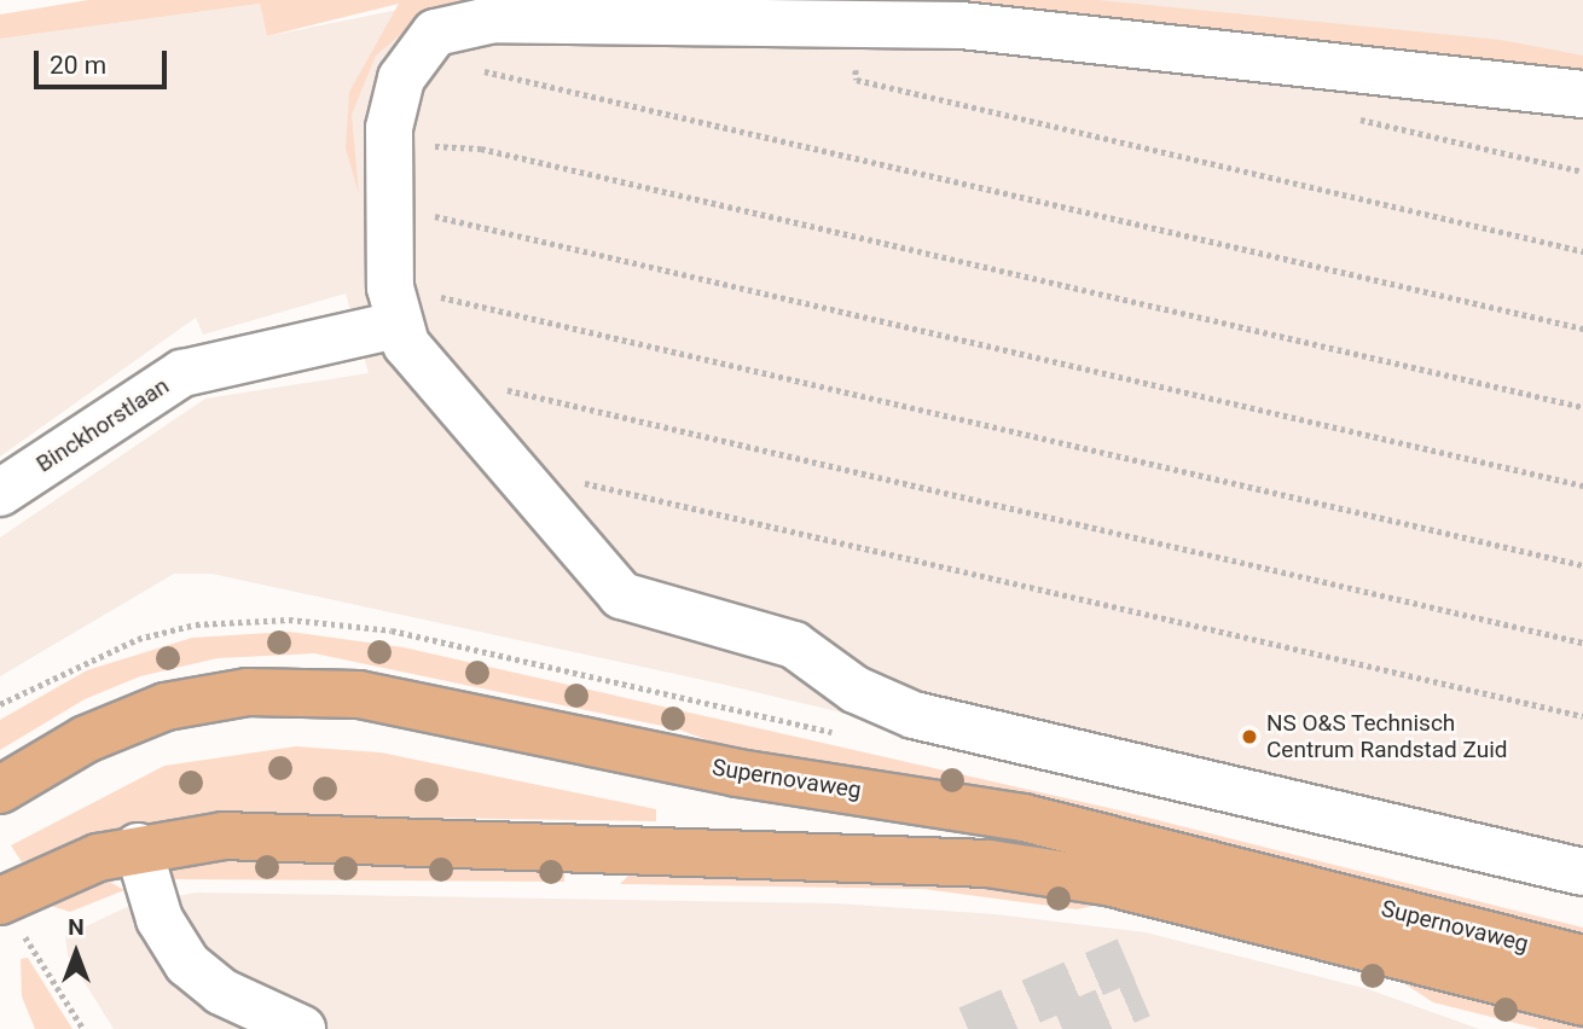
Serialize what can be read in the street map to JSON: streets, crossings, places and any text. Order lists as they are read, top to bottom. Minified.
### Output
{"streets":{"main road":["Supernovaweg"],"street":["Binckhorstlaan"]},"places":["NS O&S Technisch Centrum Randstad Zuid"],"scale_bar":"20 m","north":"top"}
